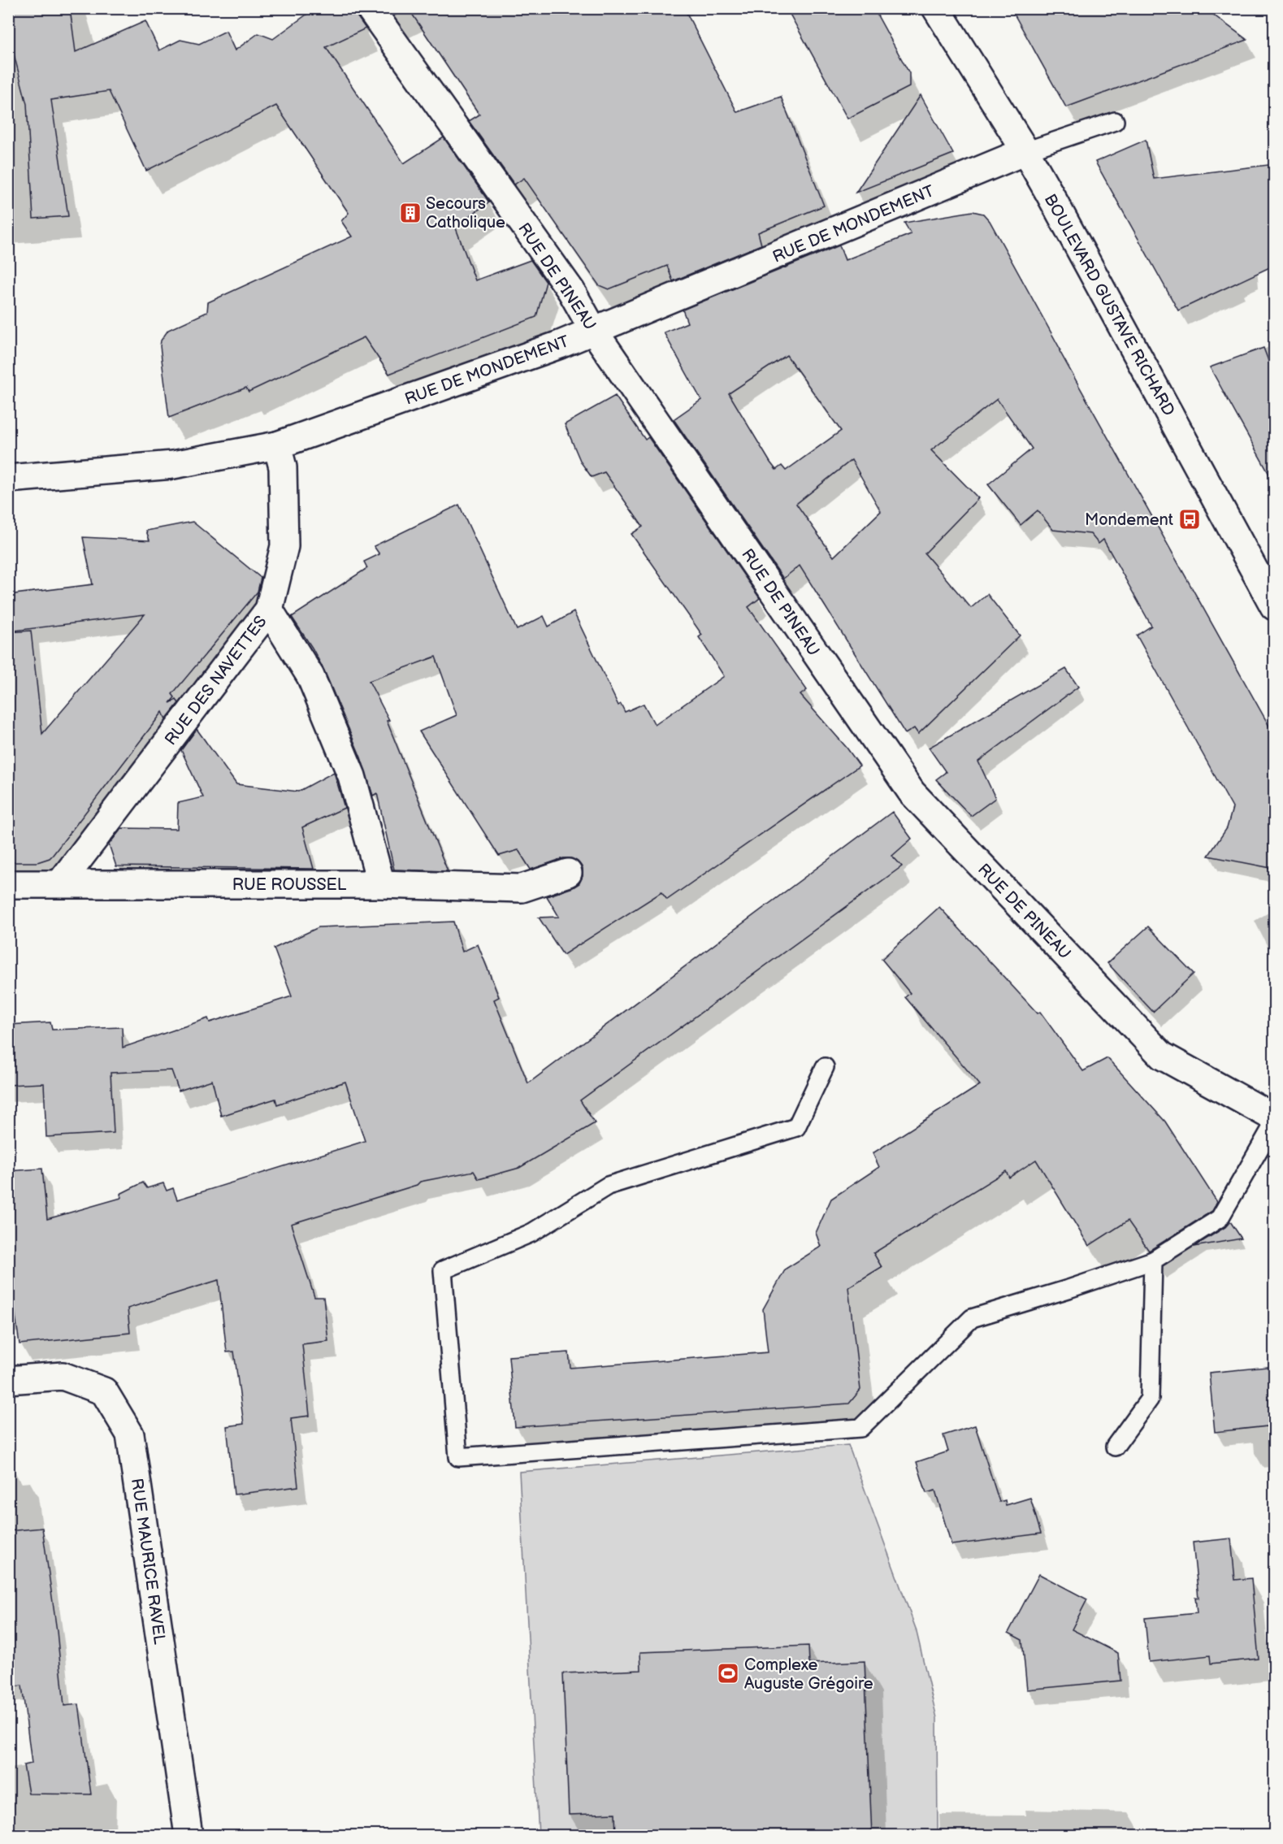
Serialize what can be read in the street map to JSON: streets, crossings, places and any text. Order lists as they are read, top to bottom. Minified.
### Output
{"streets":{"street":["RUE DE MONDEMENT","RUE DE PINEAU","BOULEVARD GUSTAVE RICHARD","RUE DES NAVETTES","RUE ROUSSEL","RUE MAURICE RAVEL"]},"crossings":[["RUE DE MONDEMENT","RUE DE PINEAU"],["RUE DE MONDEMENT","BOULEVARD GUSTAVE RICHARD"],["RUE DE MONDEMENT","RUE DES NAVETTES"],["RUE DES NAVETTES","RUE ROUSSEL"]],"places":{"building":["Secours Catholique"],"bus stop":["Mondement"],"sports":["Complexe Auguste Grégoire"]}}
